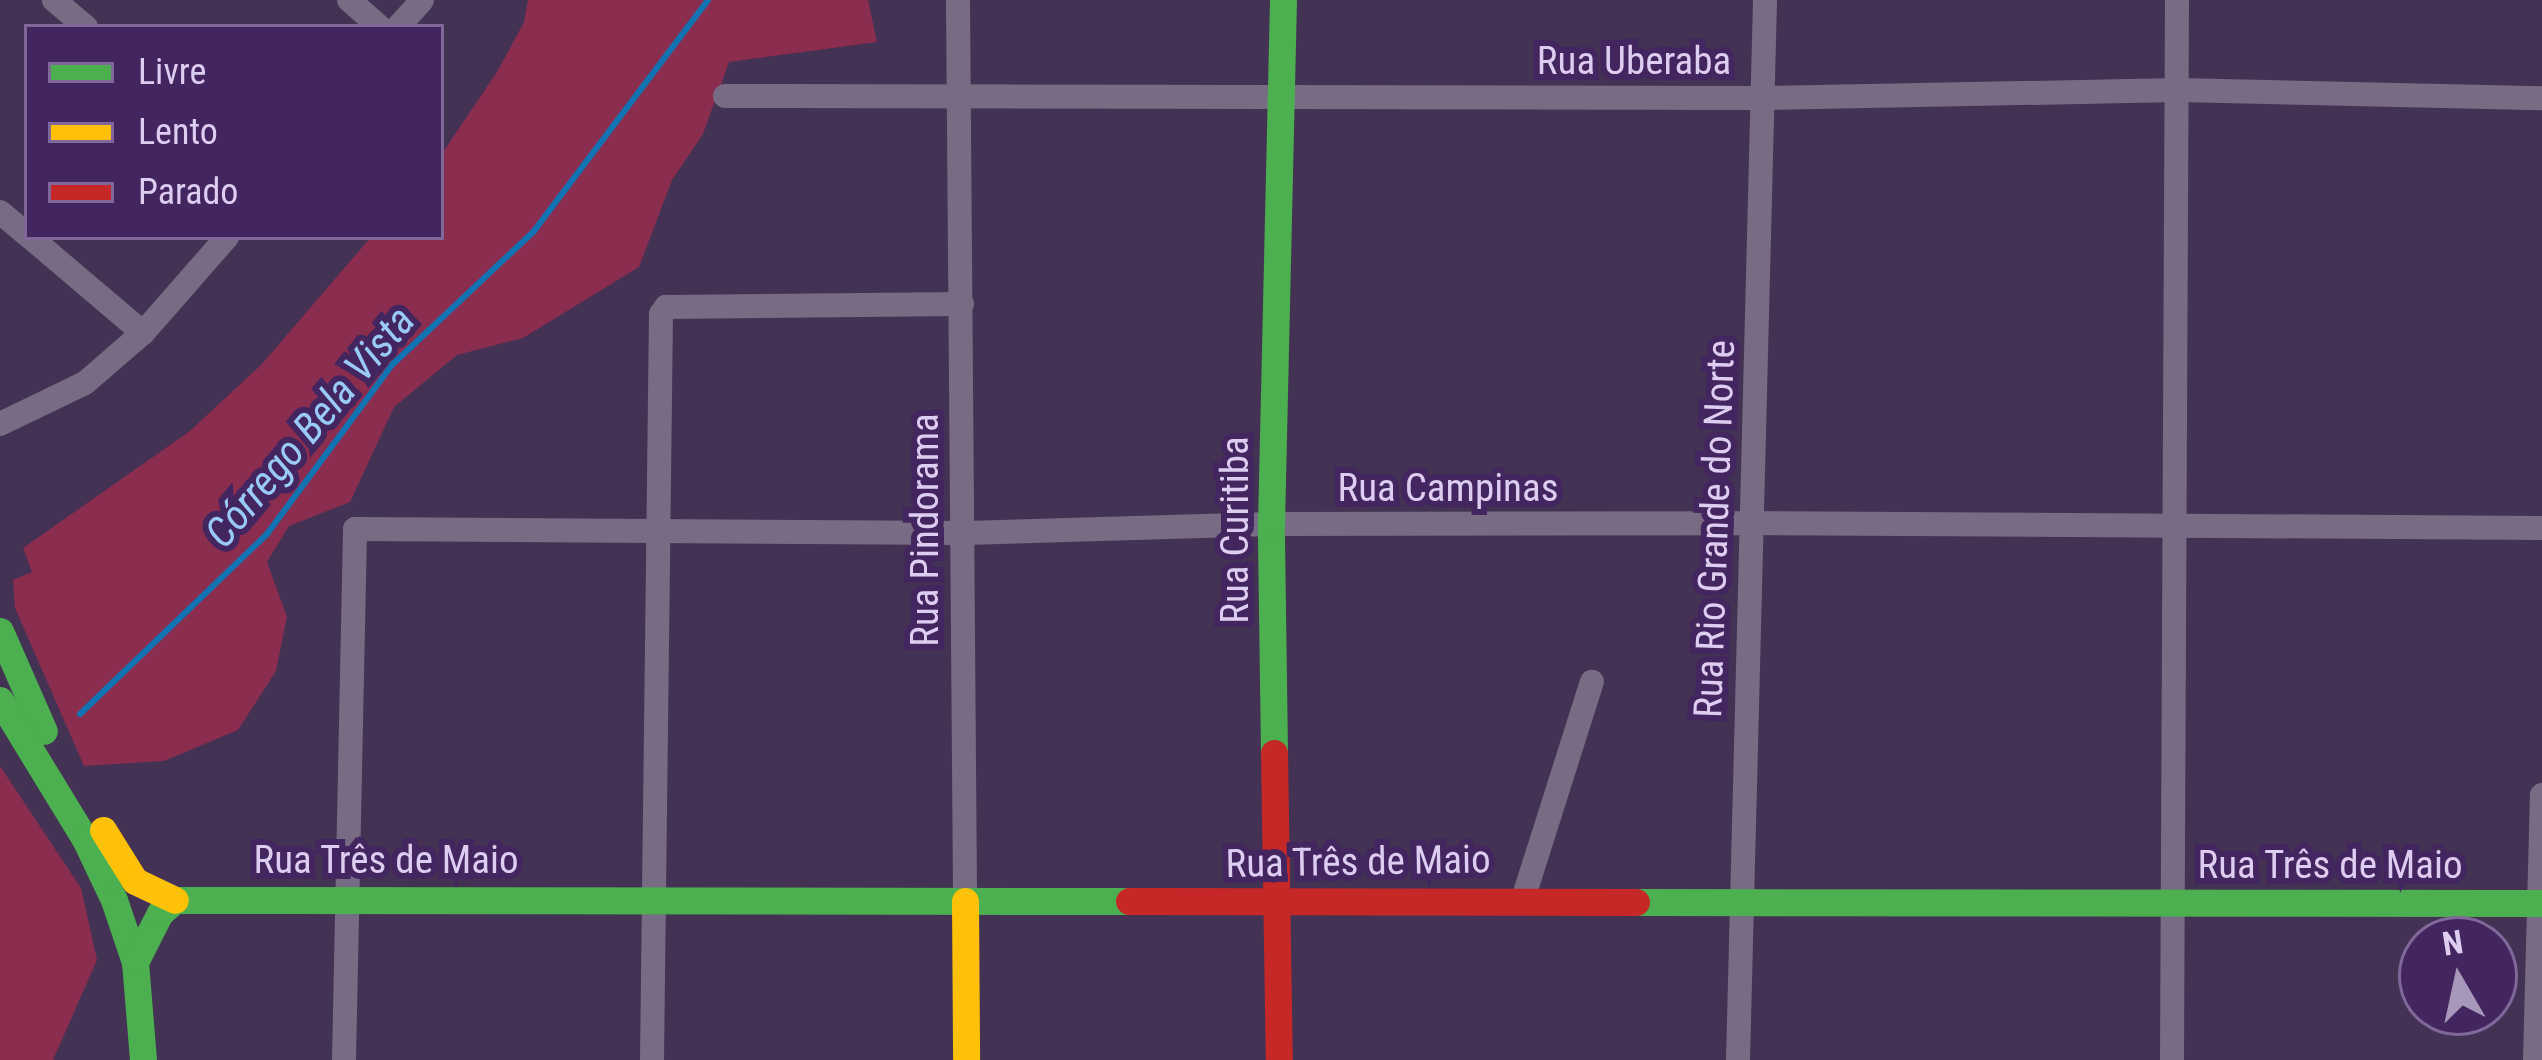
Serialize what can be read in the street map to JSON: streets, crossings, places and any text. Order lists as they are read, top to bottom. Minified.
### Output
{"streets":{"street":["Rua Uberaba","Rua Campinas","Rua Rio Grande do Norte","Rua Pindorama","Rua Curitiba","Rua Três de Maio"]},"crossings":[["Rua Uberaba","Rua Rio Grande do Norte"],["Rua Uberaba","Rua Pindorama"],["Rua Uberaba","Rua Curitiba"],["Rua Campinas","Rua Rio Grande do Norte"],["Rua Campinas","Rua Pindorama"],["Rua Campinas","Rua Curitiba"],["Rua Campinas","Rua Três de Maio"],["Rua Rio Grande do Norte","Rua Três de Maio"],["Rua Pindorama","Rua Três de Maio"],["Rua Curitiba","Rua Três de Maio"]],"water":["Córrego Bela Vista"],"legend":["Livre","Lento","Parado"],"north":"top"}
